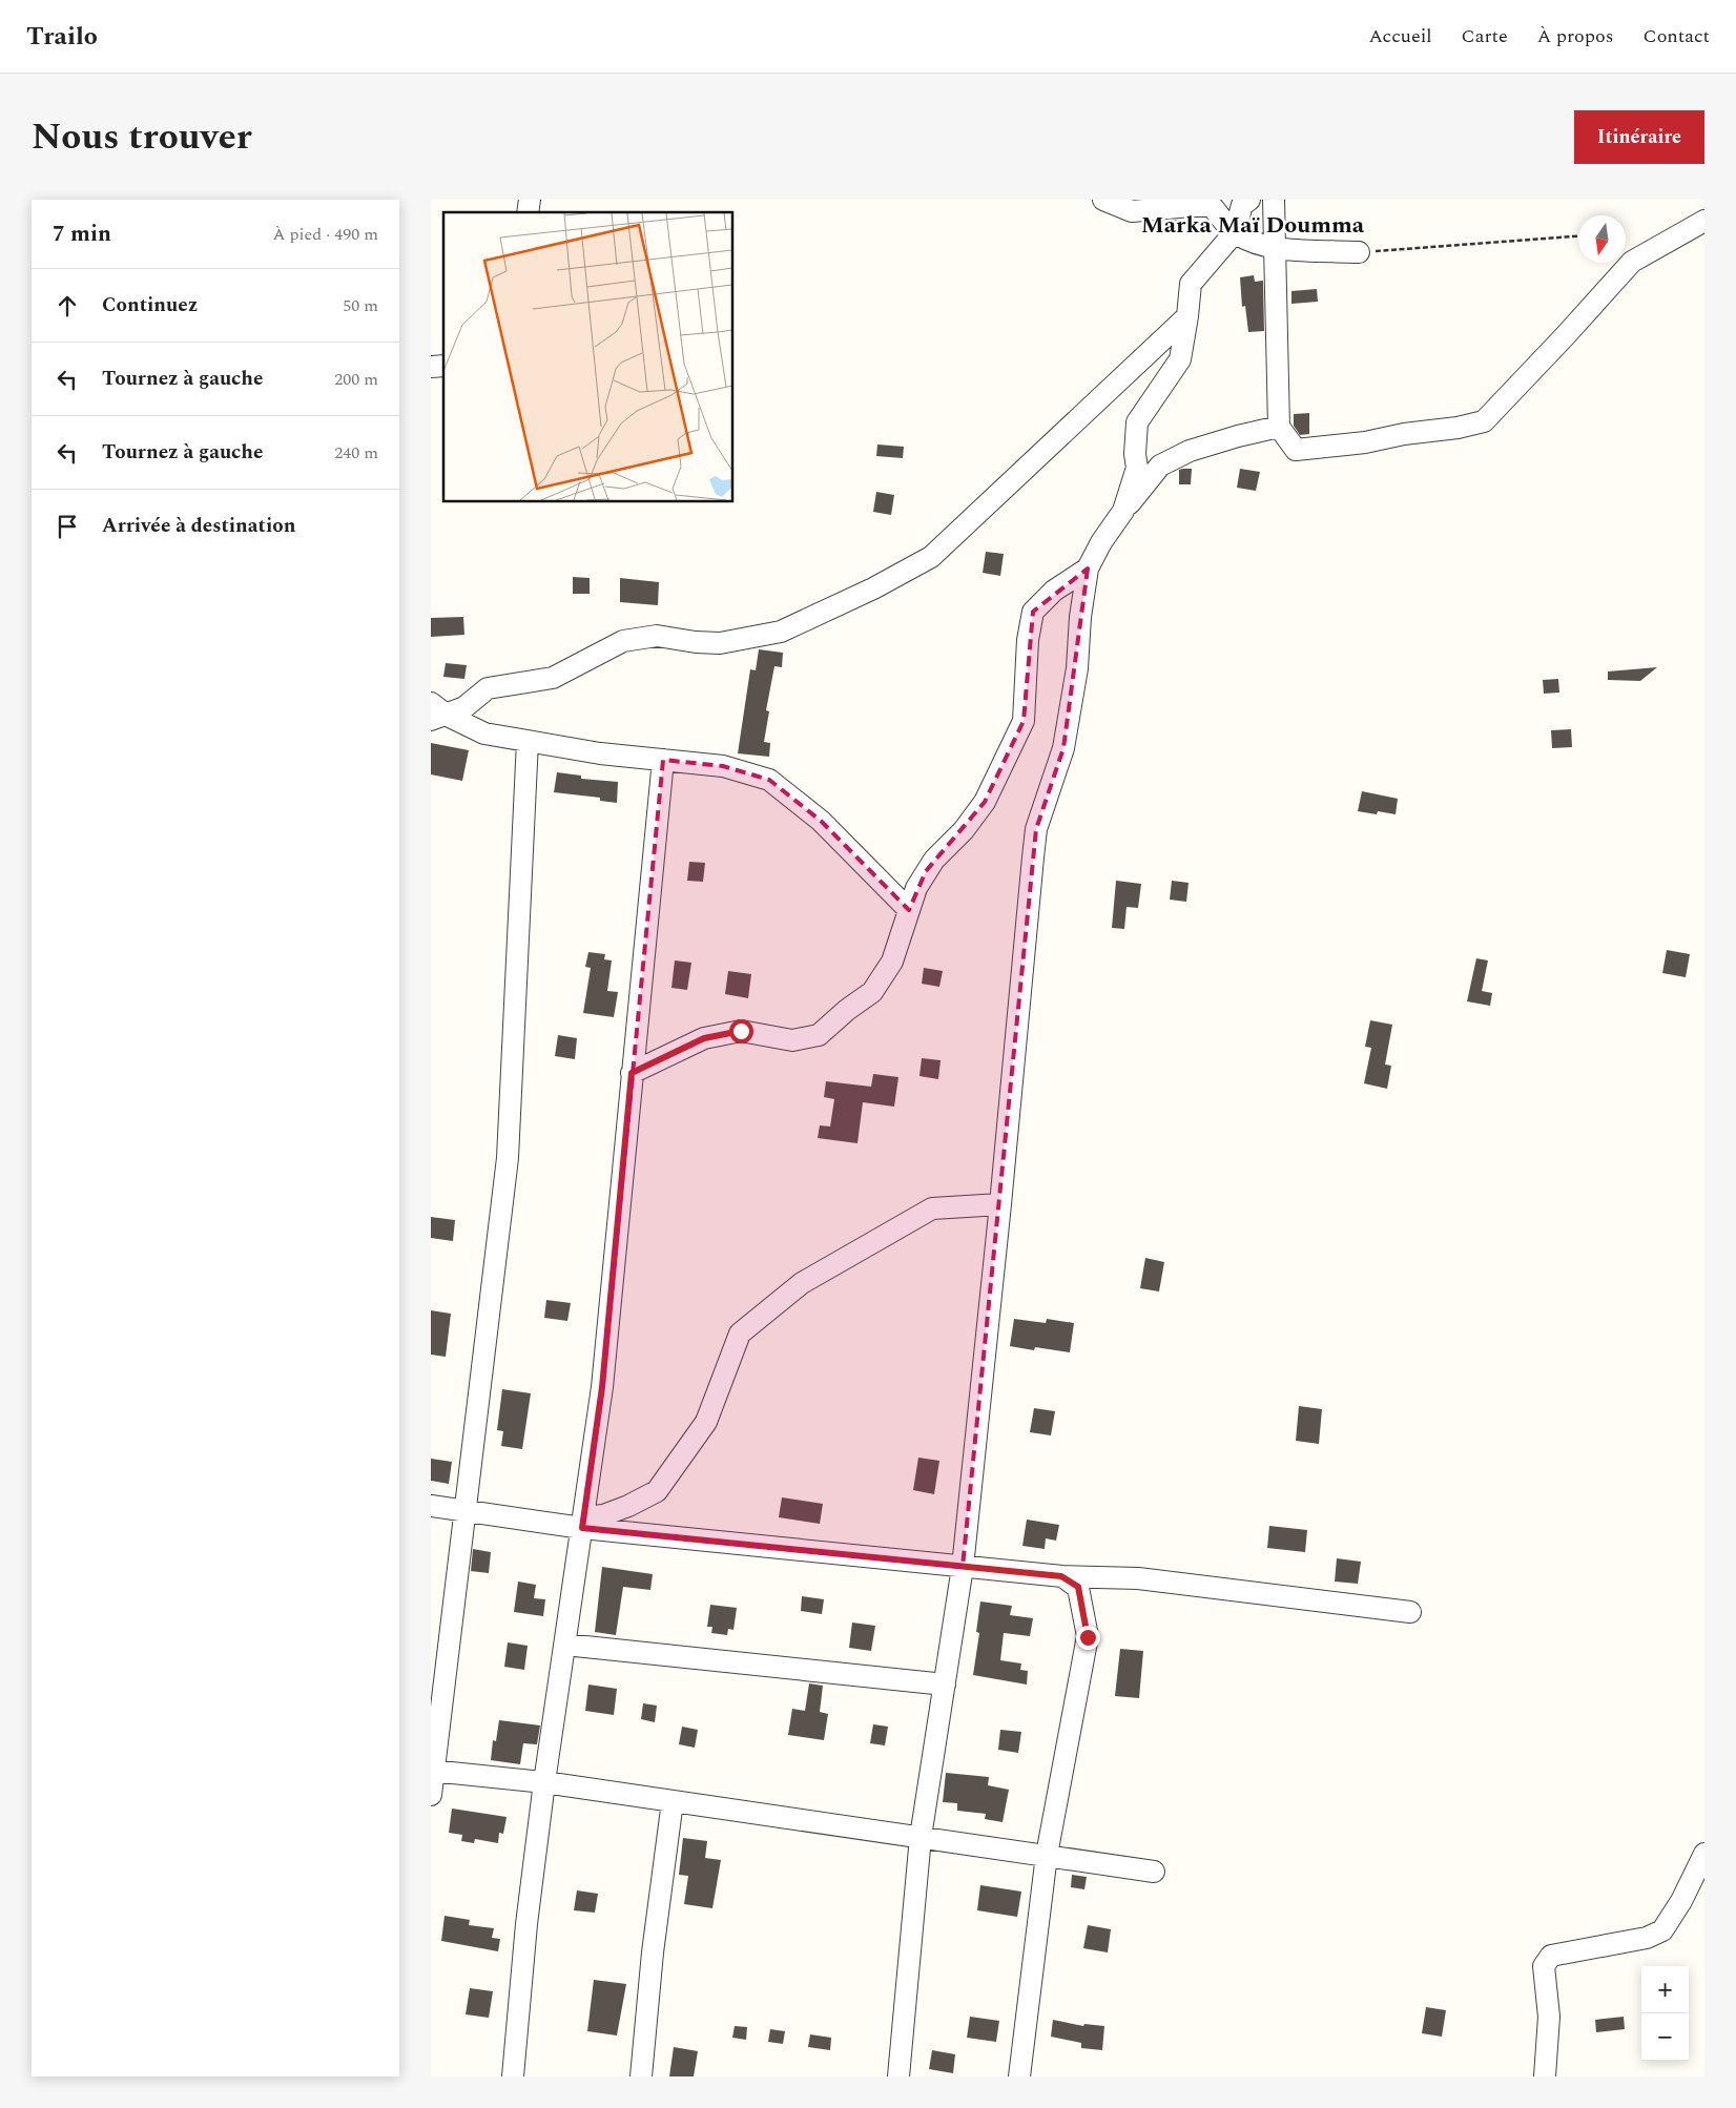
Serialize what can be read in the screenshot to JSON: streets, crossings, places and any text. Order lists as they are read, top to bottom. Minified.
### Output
{"districts":["Marka Maï Doumma"],"north":"bottom","page":{"header":"Trailo","nav":["Accueil","Carte","À propos","Contact"],"title":"Nous trouver","buttons":"Itinéraire","heading":["7 min","À pied · 490 m"],"list":[["Continuez","50 m"],["Tournez à gauche","200 m"],["Tournez à gauche","240 m"],"Arrivée à destination"],"map_buttons":["+","−"]}}
